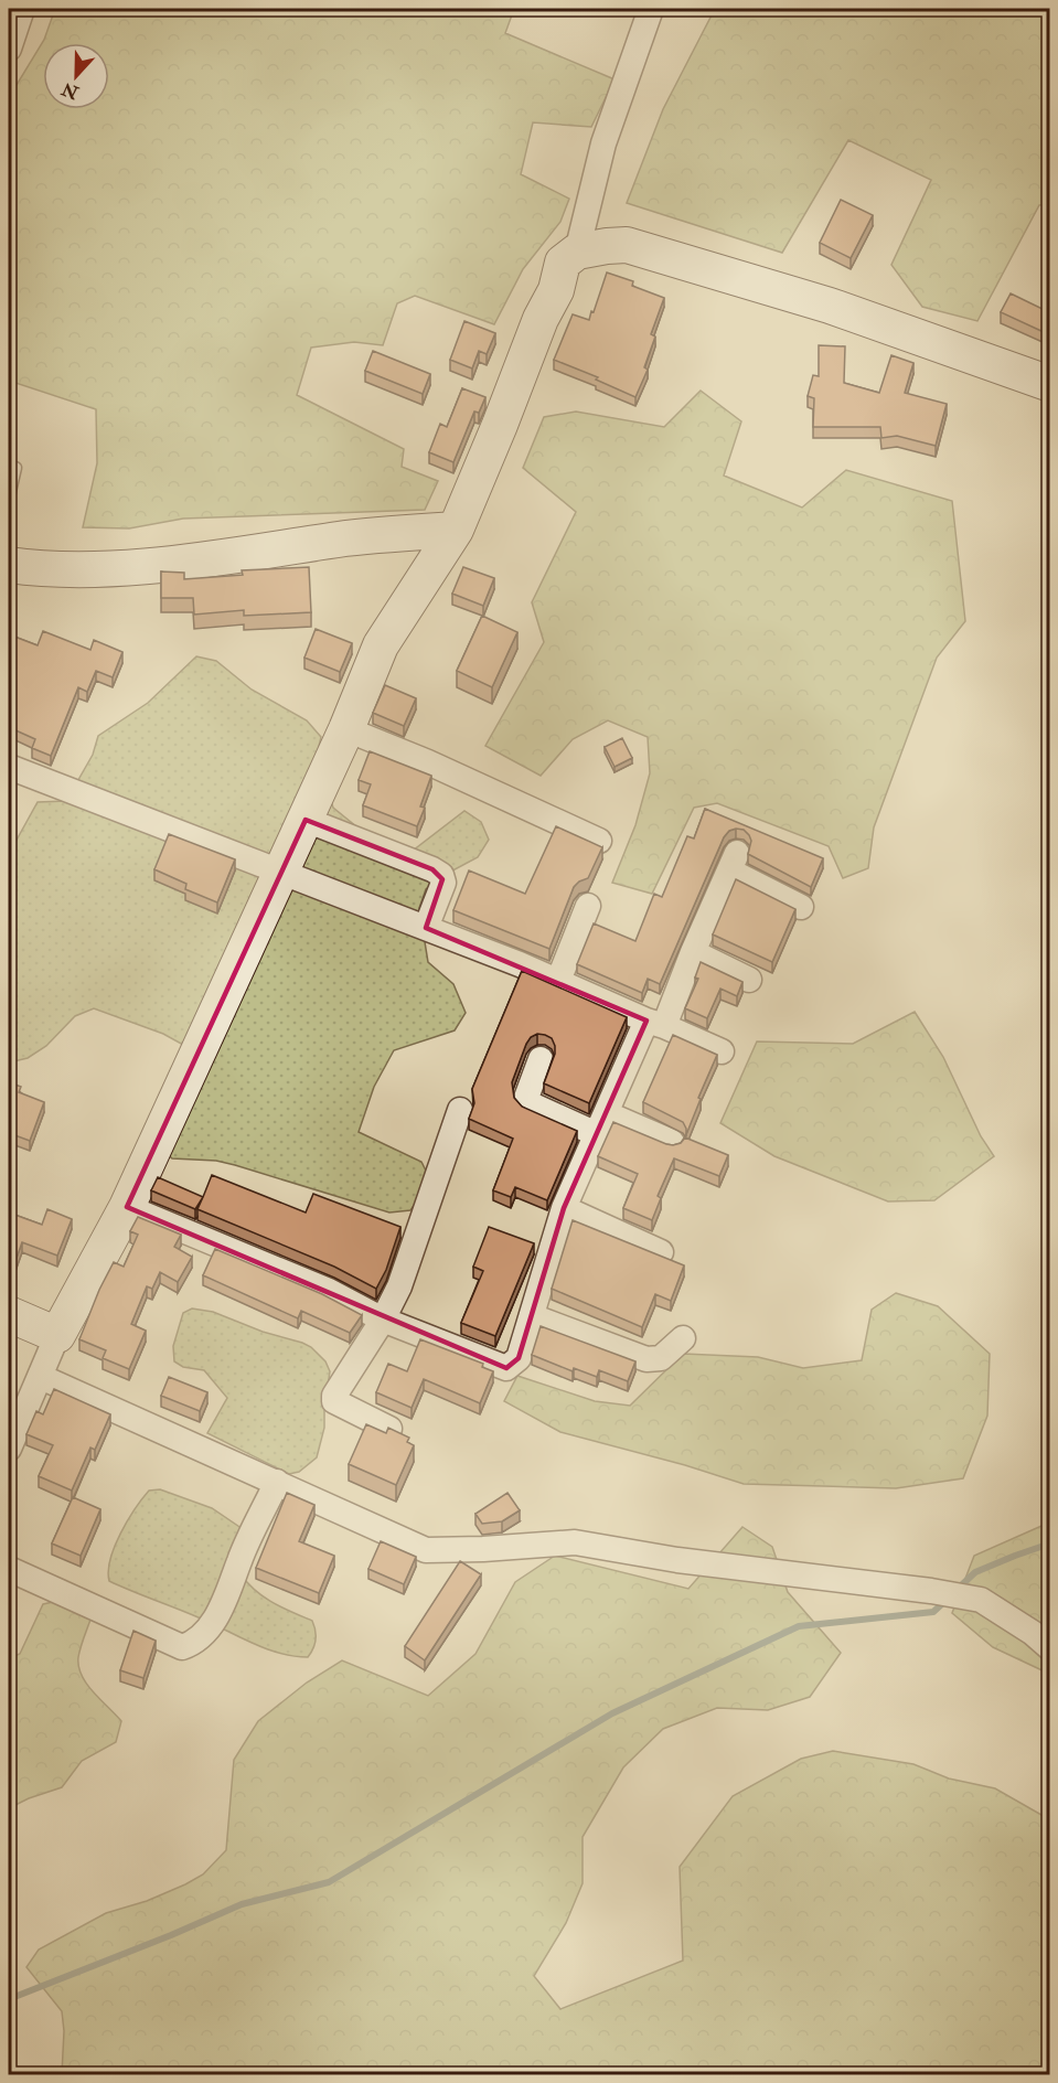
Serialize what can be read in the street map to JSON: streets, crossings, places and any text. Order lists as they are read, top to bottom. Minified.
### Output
{"north":"bottom"}
